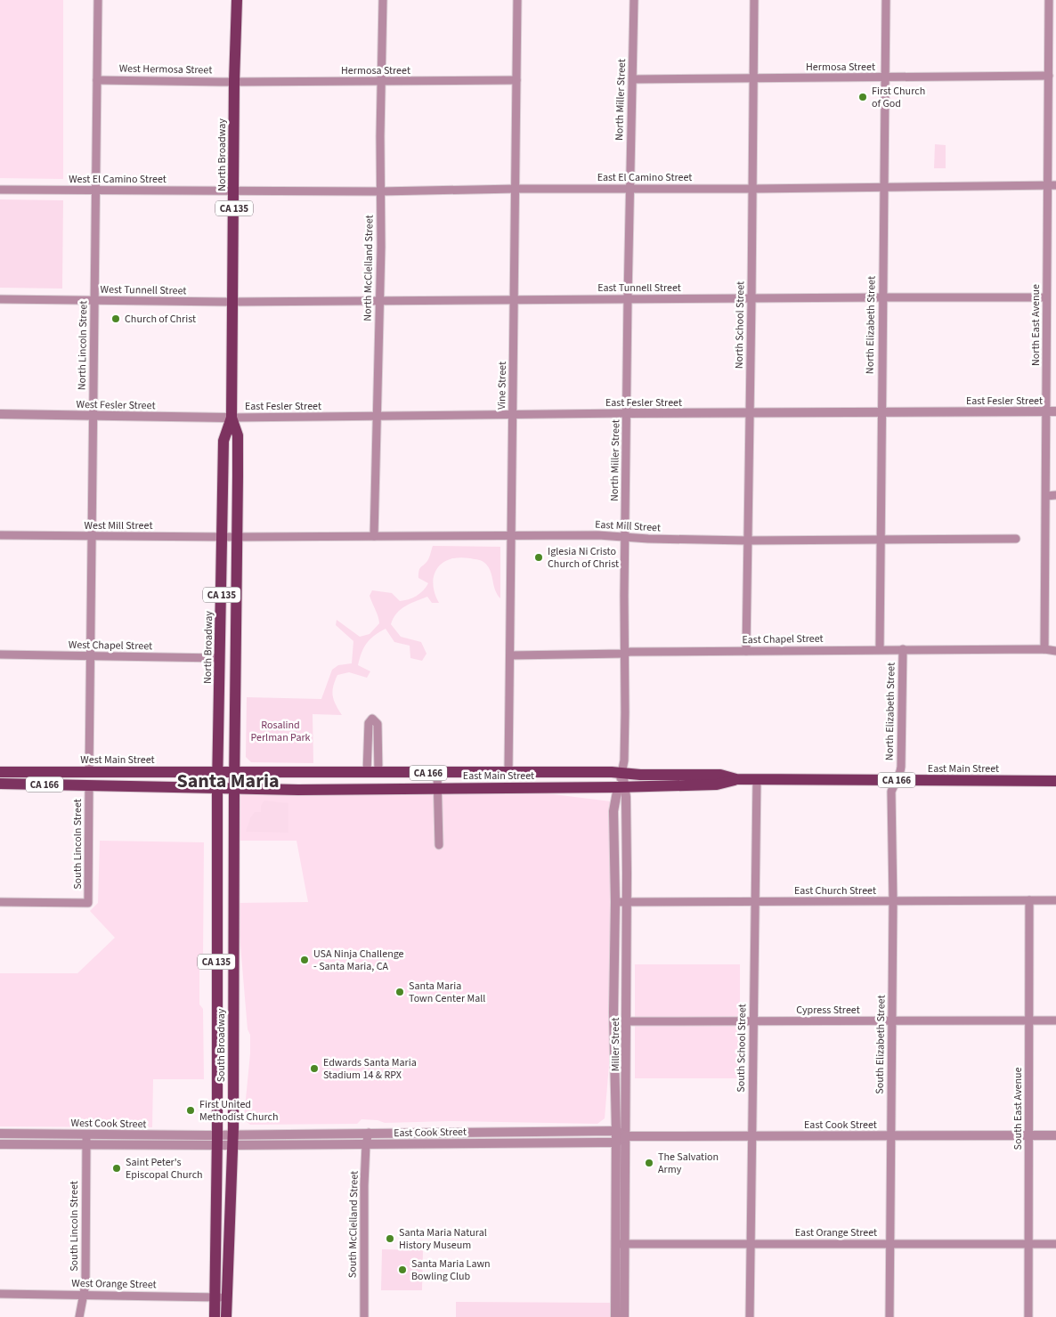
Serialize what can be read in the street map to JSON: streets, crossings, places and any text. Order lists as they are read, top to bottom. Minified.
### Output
{"streets":{"main road":["North Broadway","CA 135","West Main Street","East Main Street","CA 166","South Broadway"],"street":["Hermosa Street","West Hermosa Street","North Miller Street","East El Camino Street","West El Camino Street","North McClelland Street","East Tunnell Street","West Tunnell Street","North School Street","North Elizabeth Street","North East Avenue","North Lincoln Street","Vine Street","East Fesler Street","West Fesler Street","West Mill Street","East Mill Street","East Chapel Street","West Chapel Street","South Lincoln Street","East Church Street","Cypress Street","Miller Street","South Elizabeth Street","South School Street","South East Avenue","West Cook Street","East Cook Street","South McClelland Street","East Orange Street","West Orange Street"]},"crossings":[["Hermosa Street","West Hermosa Street"],["Hermosa Street","North Miller Street"],["Hermosa Street","North Broadway"],["Hermosa Street","North McClelland Street"],["Hermosa Street","North School Street"],["Hermosa Street","North Elizabeth Street"],["Hermosa Street","North East Avenue"],["Hermosa Street","Vine Street"],["West Hermosa Street","North Broadway"],["West Hermosa Street","North Lincoln Street"],["North Miller Street","East El Camino Street"],["North Miller Street","East Tunnell Street"],["North Miller Street","East Fesler Street"],["North Miller Street","East Mill Street"],["North Miller Street","East Chapel Street"],["North Miller Street","East Main Street"],["North Miller Street","Miller Street"],["North Broadway","East El Camino Street"],["North Broadway","West El Camino Street"],["North Broadway","East Tunnell Street"],["North Broadway","West Tunnell Street"],["North Broadway","East Fesler Street"],["North Broadway","West Fesler Street"],["North Broadway","West Mill Street"],["North Broadway","East Mill Street"],["North Broadway","West Chapel Street"],["North Broadway","West Main Street"],["North Broadway","East Main Street"],["North Broadway","South Broadway"],["East El Camino Street","West El Camino Street"],["East El Camino Street","North McClelland Street"],["East El Camino Street","North School Street"],["East El Camino Street","North Elizabeth Street"],["East El Camino Street","North East Avenue"],["East El Camino Street","Vine Street"],["West El Camino Street","North Lincoln Street"],["North McClelland Street","East Tunnell Street"],["North McClelland Street","East Fesler Street"],["North McClelland Street","East Mill Street"],["East Tunnell Street","West Tunnell Street"],["East Tunnell Street","North School Street"],["East Tunnell Street","North Elizabeth Street"],["East Tunnell Street","North East Avenue"],["East Tunnell Street","Vine Street"],["West Tunnell Street","North Lincoln Street"],["North School Street","East Fesler Street"],["North School Street","East Mill Street"],["North School Street","East Chapel Street"],["North Elizabeth Street","East Fesler Street"],["North Elizabeth Street","East Mill Street"],["North Elizabeth Street","East Chapel Street"],["North Elizabeth Street","East Main Street"],["North Elizabeth Street","South Elizabeth Street"],["North East Avenue","East Fesler Street"],["North East Avenue","East Chapel Street"],["North Lincoln Street","West Fesler Street"],["North Lincoln Street","West Mill Street"],["North Lincoln Street","West Chapel Street"],["North Lincoln Street","West Main Street"],["Vine Street","East Fesler Street"],["Vine Street","East Mill Street"],["Vine Street","East Chapel Street"],["Vine Street","East Main Street"],["East Fesler Street","West Fesler Street"],["West Mill Street","East Mill Street"],["West Main Street","East Main Street"],["West Main Street","South Broadway"],["East Main Street","CA 166"],["East Main Street","Miller Street"],["East Main Street","South Elizabeth Street"],["East Main Street","South Broadway"],["East Main Street","South School Street"],["CA 166","South Lincoln Street"],["CA 166","South Broadway"],["South Lincoln Street","West Cook Street"],["South Lincoln Street","West Orange Street"],["East Church Street","Miller Street"],["East Church Street","South Elizabeth Street"],["East Church Street","South School Street"],["East Church Street","South East Avenue"],["Cypress Street","Miller Street"],["Cypress Street","South Elizabeth Street"],["Cypress Street","South School Street"],["Cypress Street","South East Avenue"],["Miller Street","East Cook Street"],["Miller Street","East Orange Street"],["South Elizabeth Street","East Cook Street"],["South Elizabeth Street","East Orange Street"],["South Broadway","West Cook Street"],["South Broadway","East Cook Street"],["South Broadway","West Orange Street"],["South School Street","East Cook Street"],["South School Street","East Orange Street"],["South East Avenue","East Cook Street"],["South East Avenue","East Orange Street"],["East Cook Street","South McClelland Street"]],"districts":["Santa Maria"],"parks":["Rosalind Perlman Park"],"places":["First Church of God","Church of Christ","Iglesia Ni Cristo Church of Christ","USA Ninja Challenge - Santa Maria, CA","Santa Maria Town Center Mall","Edwards Santa Maria Stadium 14 & RPX","First United Methodist Church","The Salvation Army","Saint Peter's Episcopal Church","Santa Maria Natural History Museum","Santa Maria Lawn Bowling Club"]}
